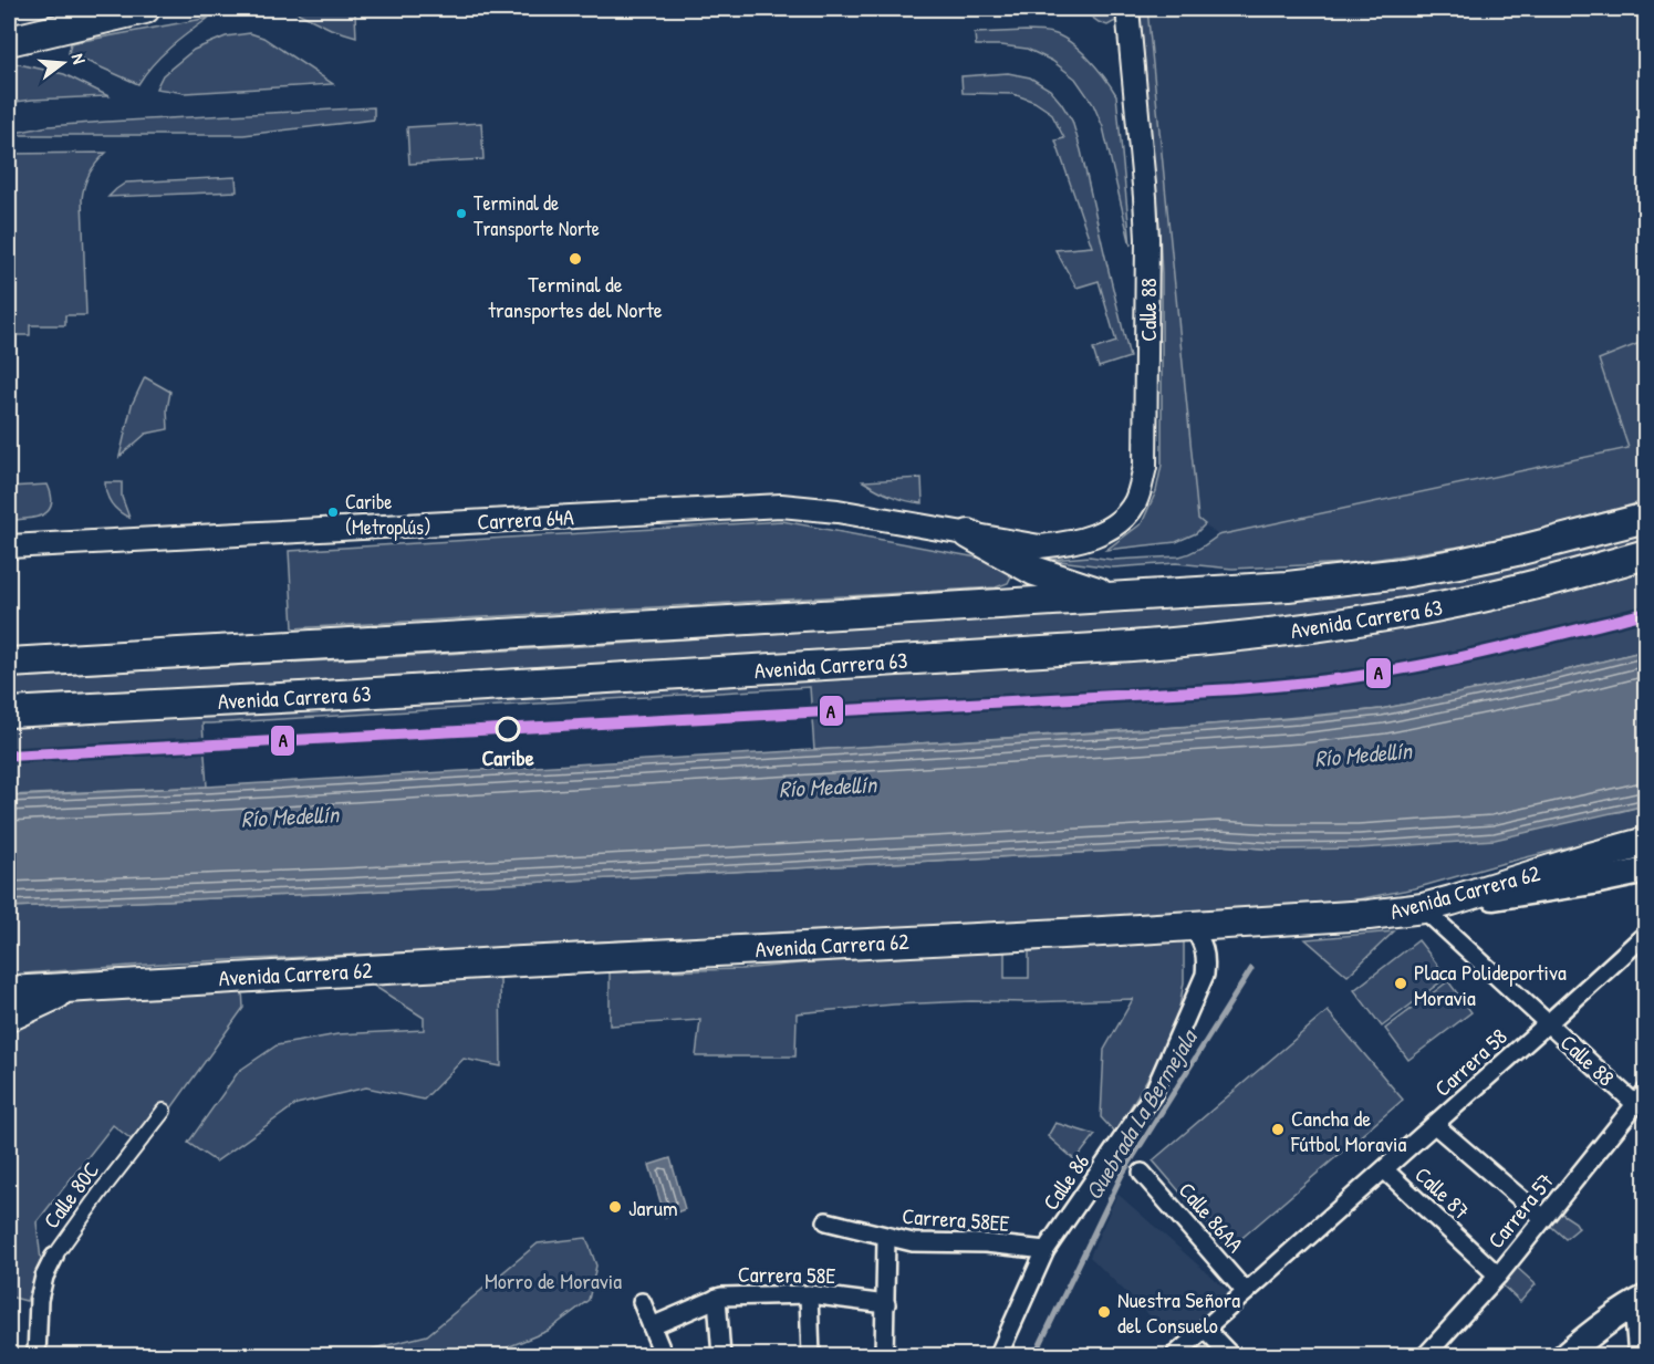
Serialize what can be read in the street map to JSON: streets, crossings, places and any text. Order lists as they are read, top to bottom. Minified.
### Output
{"streets":{"main road":["Avenida Carrera 63","Avenida Carrera 62"],"street":["Calle 88","Carrera 64A","Carrera 58","Calle 86","Calle 87","Calle 80C","Carrera 57","Calle 86AA","Carrera 58EE","Carrera 58E"]},"crossings":[["Calle 88","Carrera 64A"],["Calle 88","Avenida Carrera 62"],["Calle 88","Carrera 58"],["Calle 88","Carrera 57"],["Avenida Carrera 62","Calle 86"],["Carrera 58","Calle 87"],["Carrera 58","Calle 86AA"],["Calle 86","Carrera 58EE"],["Calle 87","Carrera 57"]],"water":["Río Medellín","Quebrada La Bermejala"],"parks":["Morro de Moravia"],"places":["Terminal de Transporte Norte","Terminal de transportes del Norte","Caribe (Metroplús)","Caribe","Placa Polideportiva Moravia","Cancha de Fútbol Moravia","Jarum","Nuestra Señora del Consuelo"],"lines":["transit line A"],"north":"right"}
